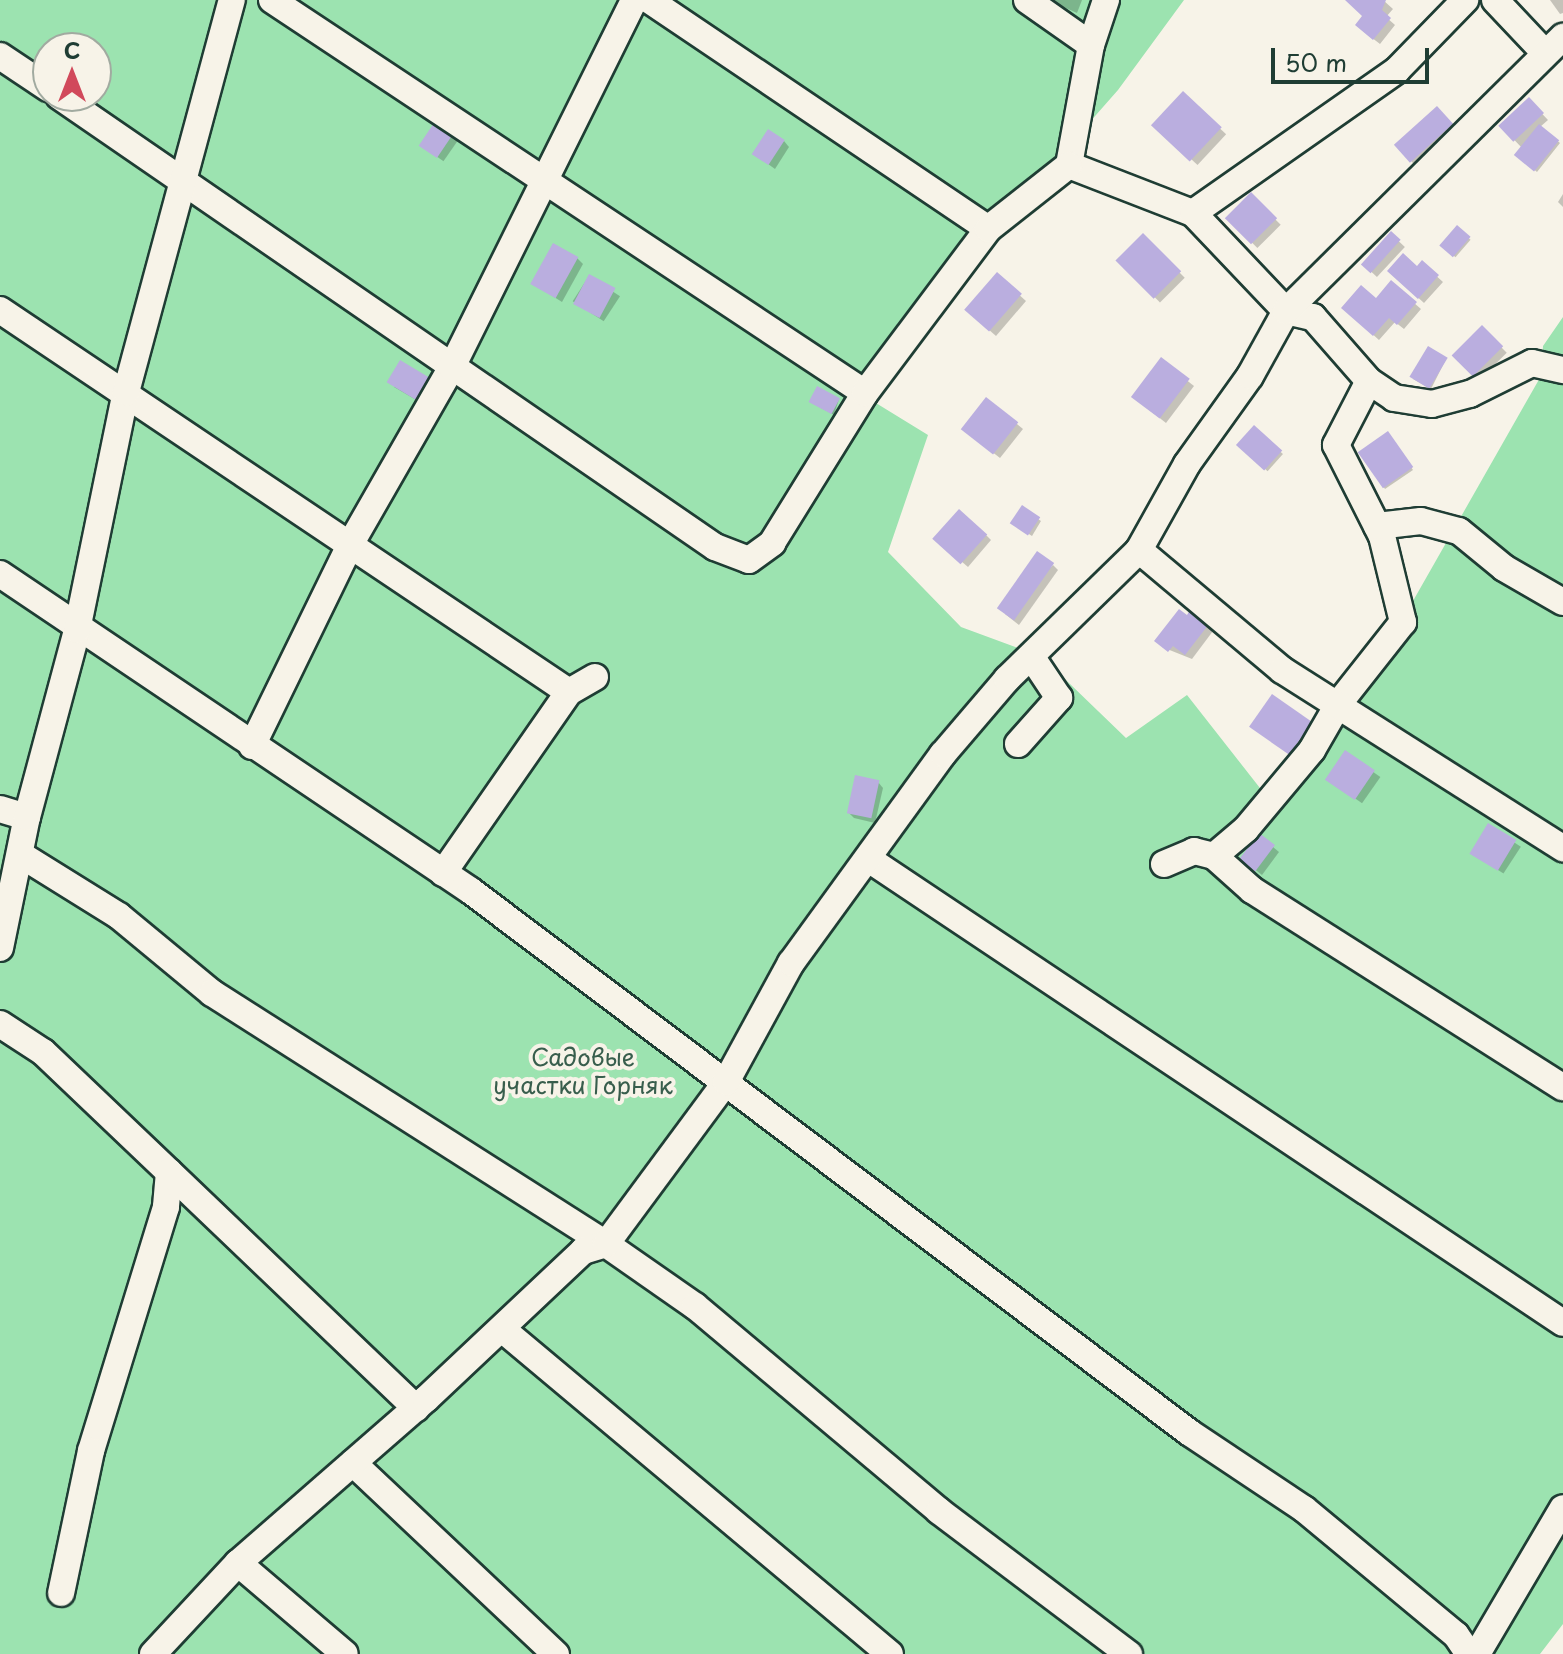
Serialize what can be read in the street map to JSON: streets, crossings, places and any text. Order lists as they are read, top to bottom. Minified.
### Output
{"parks":["Садовые участки Горняк"],"scale_bar":"50 m","north":"top"}
